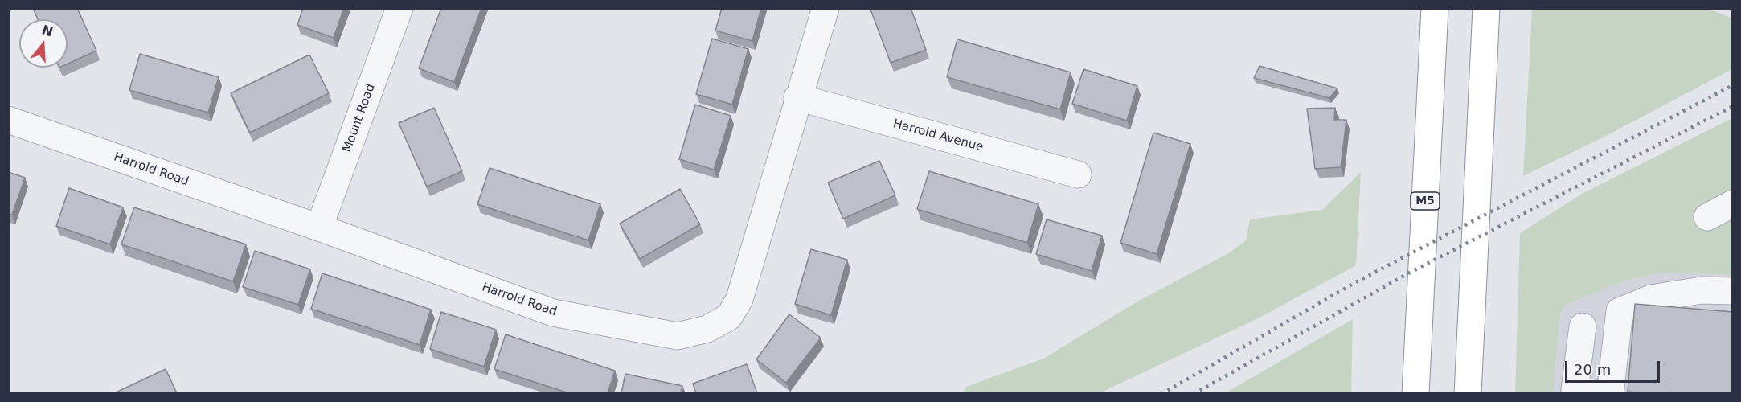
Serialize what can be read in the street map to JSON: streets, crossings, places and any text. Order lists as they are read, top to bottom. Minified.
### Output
{"streets":{"highway":["M5"],"street":["Mount Road","Harrold Avenue","Harrold Road"]},"crossings":[["Mount Road","Harrold Road"],["Harrold Avenue","Harrold Road"]],"scale_bar":"20 m","north":"top"}
